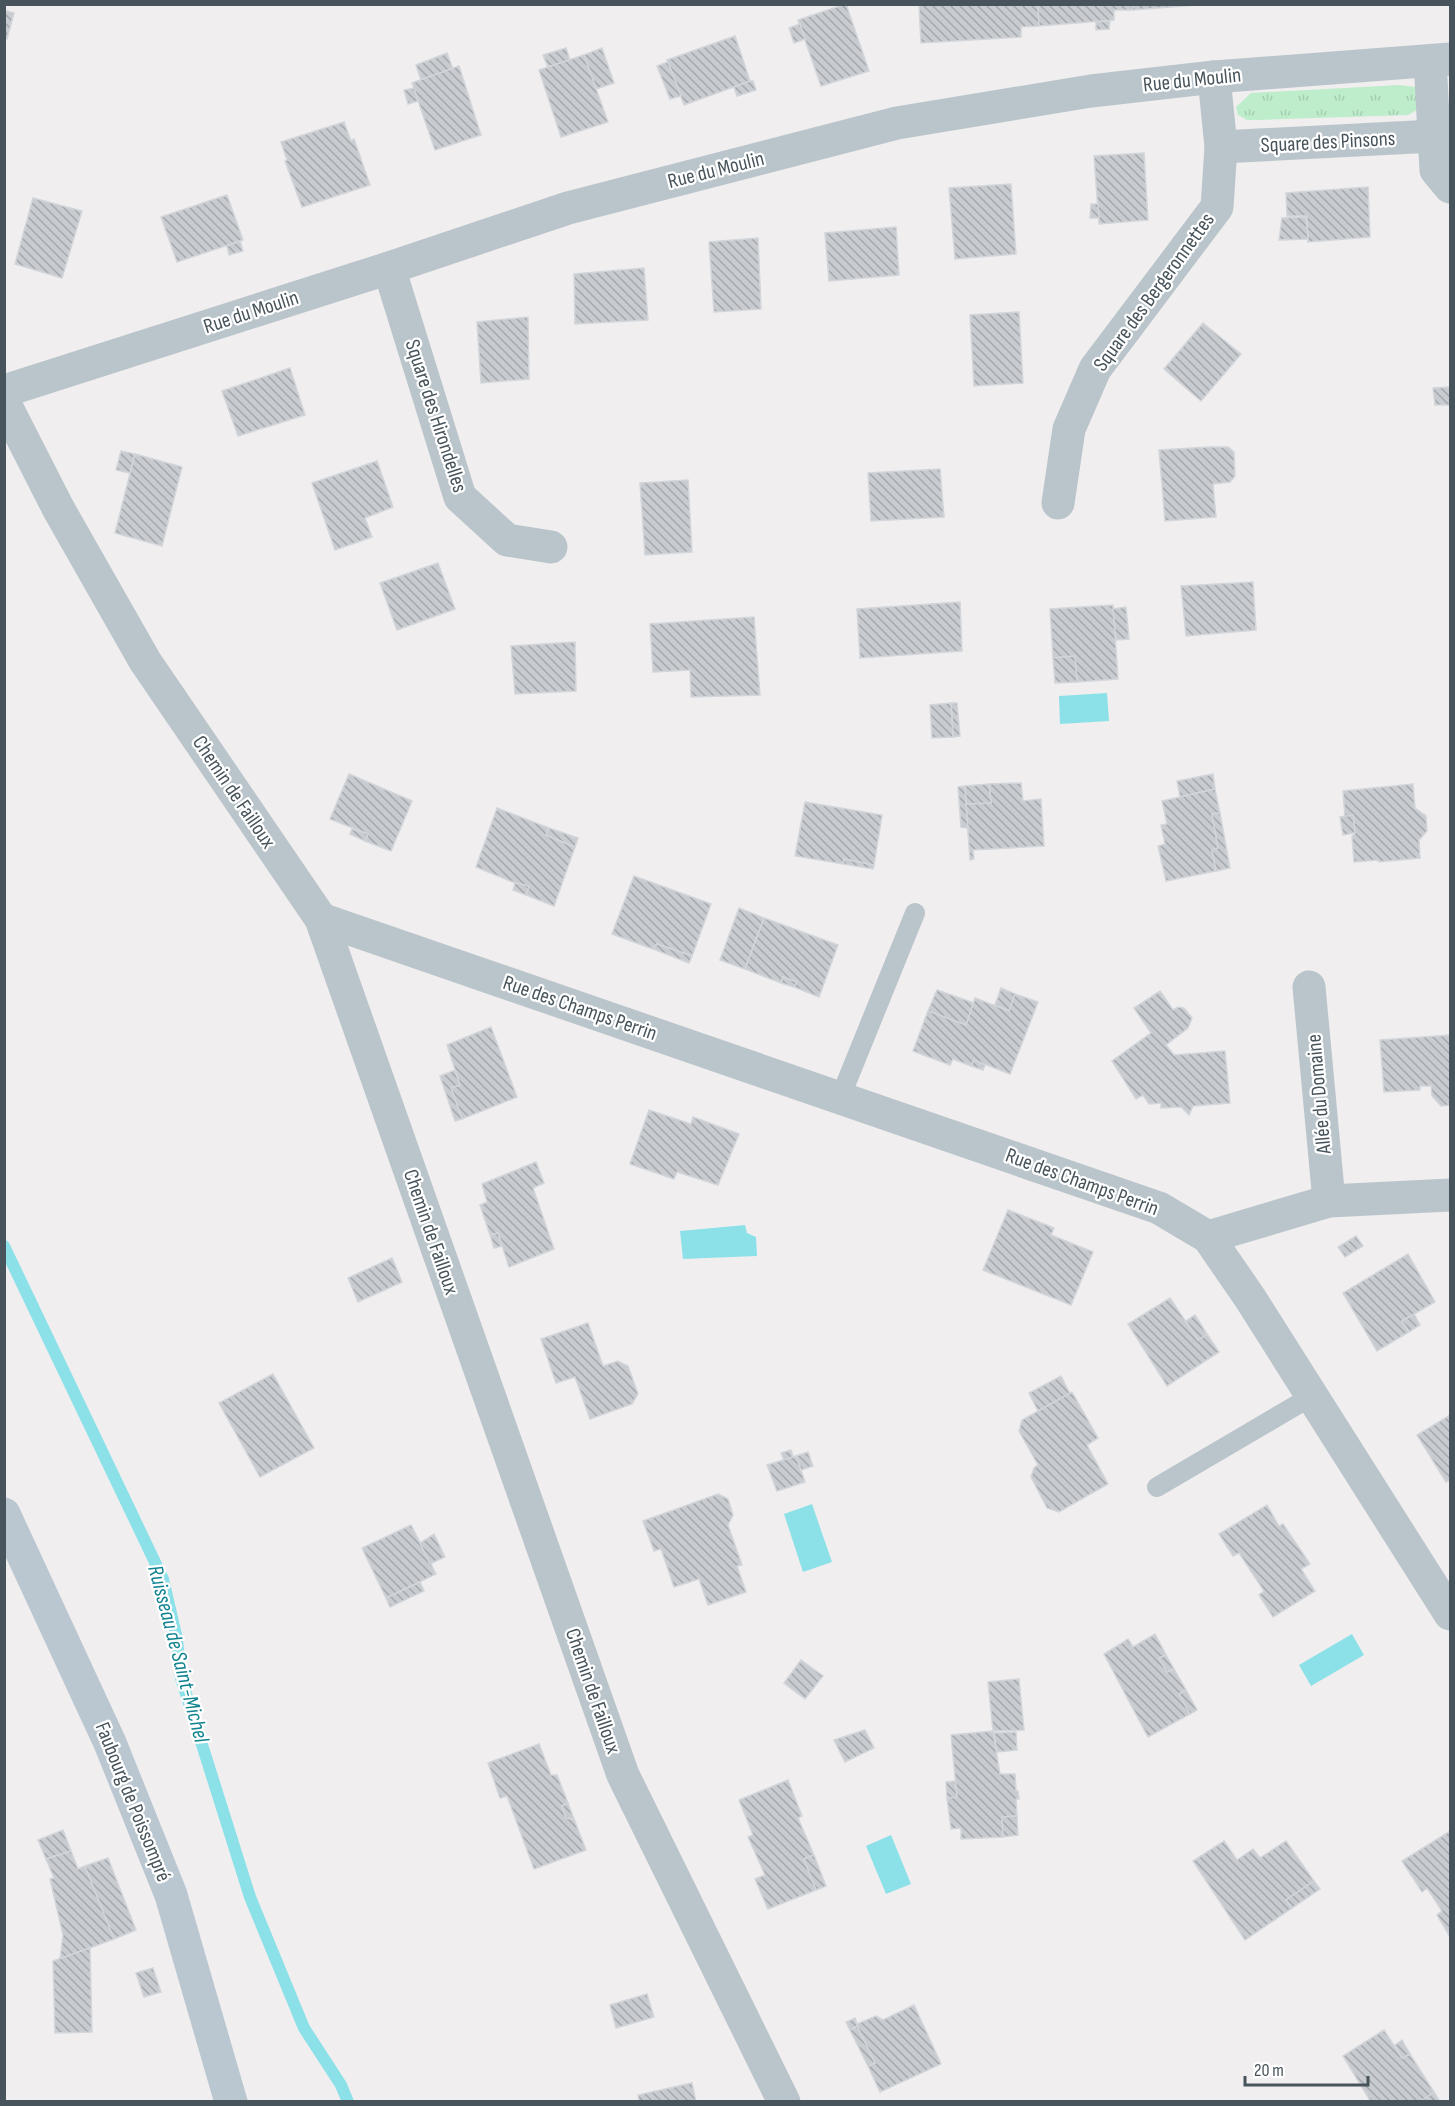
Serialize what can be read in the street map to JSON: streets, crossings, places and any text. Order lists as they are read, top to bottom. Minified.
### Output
{"streets":{"main road":["Faubourg de Poissompré"],"street":["Rue du Moulin","Square des Pinsons","Square des Bergeronnettes","Square des Hirondelles","Chemin de Failloux","Rue des Champs Perrin","Allée du Domaine"]},"crossings":[["Rue du Moulin","Square des Bergeronnettes"],["Rue du Moulin","Square des Hirondelles"],["Square des Pinsons","Square des Bergeronnettes"],["Chemin de Failloux","Rue des Champs Perrin"]],"water":["Ruisseau de Saint-Michel"],"scale_bar":"20 m"}
